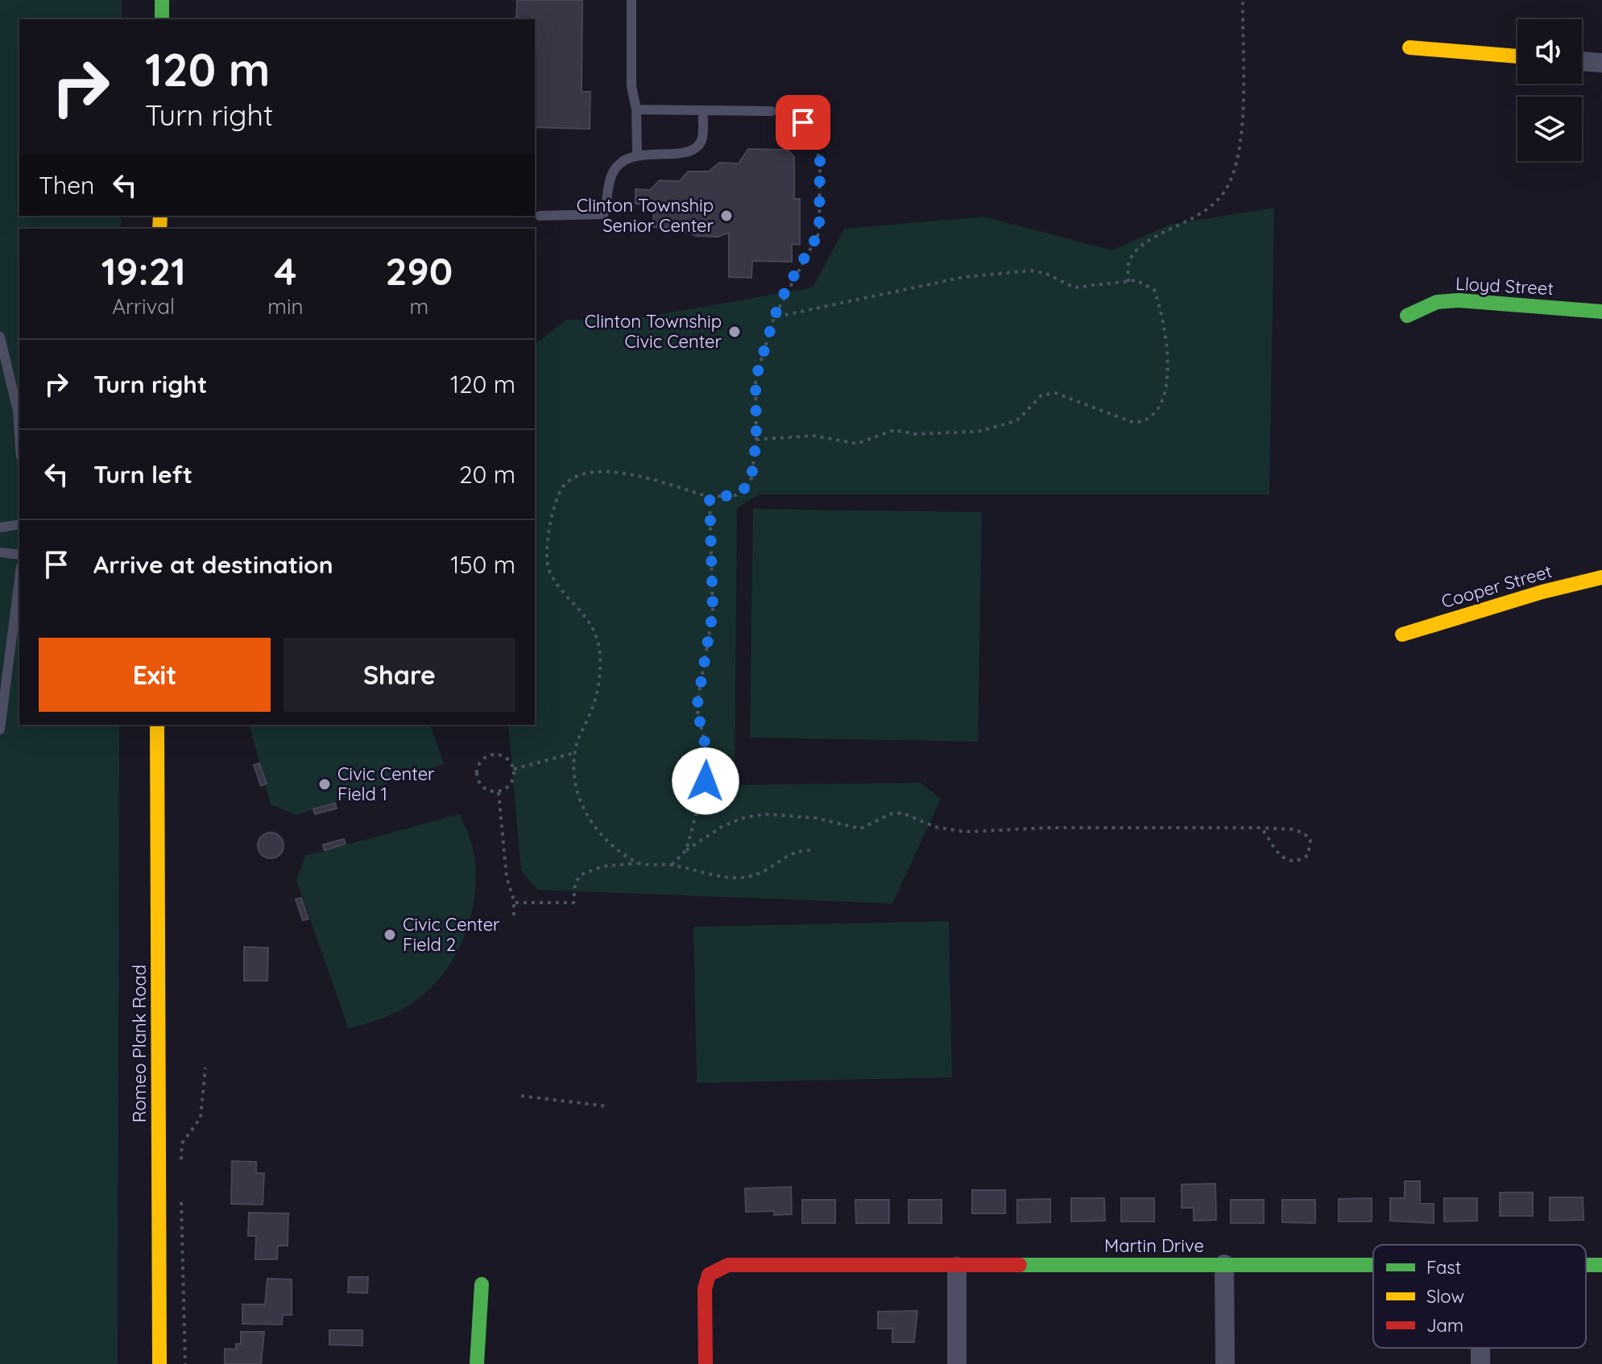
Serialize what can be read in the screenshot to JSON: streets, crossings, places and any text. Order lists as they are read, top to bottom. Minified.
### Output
{"streets":{"street":["Lloyd Street","Cooper Street","Romeo Plank Road","Martin Drive"]},"places":["Clinton Township Senior Center","Clinton Township Civic Center","Civic Center Field 1","Civic Center Field 2"],"legend":["Fast","Slow","Jam"],"page":{"turn":["120 m","Turn right"],"then":"Then","eta":["19:21","Arrival","4","min","290","m"],"list":[{"name":"Turn right","value":"120 m"},{"name":"Turn left","value":"20 m"},{"name":"Arrive at destination","value":"150 m"}],"buttons":["Exit","Share"]}}
